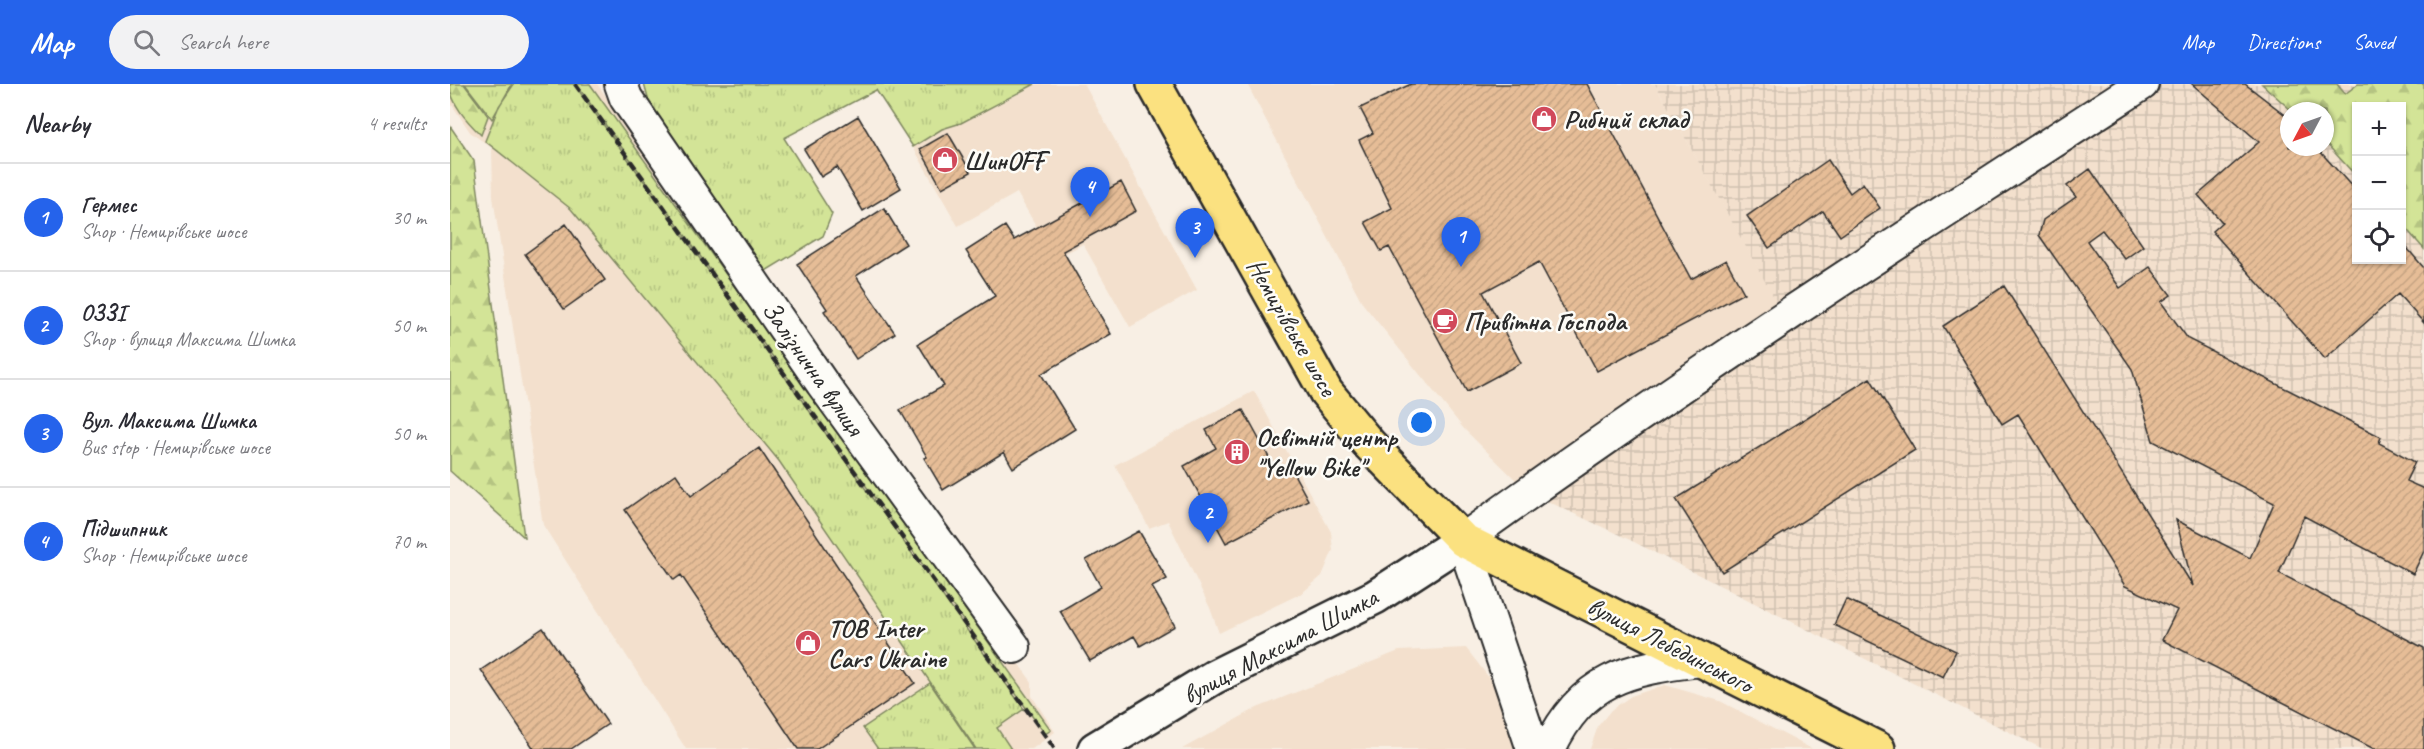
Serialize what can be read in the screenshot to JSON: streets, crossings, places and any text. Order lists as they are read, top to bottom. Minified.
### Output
{"streets":{"main road":["Немирівське шосе","вулиця Лебединського","вулиця Максима Шимка"],"street":["Залізнична вулиця"]},"crossings":[["Немирівське шосе","вулиця Лебединського"],["Немирівське шосе","вулиця Максима Шимка"],["вулиця Лебединського","вулиця Максима Шимка"]],"places":{"shop":["Рибний склад","ШинOFF","ТОВ Inter Cars Ukraine"],"cafe":["Привітна Господа"],"building":["Освітній центр \"Yellow Bike\""]},"north":"bottom left","page":{"header":"Map","search":"Search here","nav":["Map","Directions","Saved"],"heading":["Nearby","4 results"],"map_buttons":["+","−"],"list":[{"mark":"1","name":"Гермес","note":"Shop · Немирівське шосе","value":"30 m"},{"mark":"2","name":"ОЗЗІ","note":"Shop · вулиця Максима Шимка","value":"50 m"},{"mark":"3","name":"Вул. Максима Шимка","note":"Bus stop · Немирівське шосе","value":"50 m"},{"mark":"4","name":"Підшипник","note":"Shop · Немирівське шосе","value":"70 m"}],"pins":["4","3","1","2"]}}
